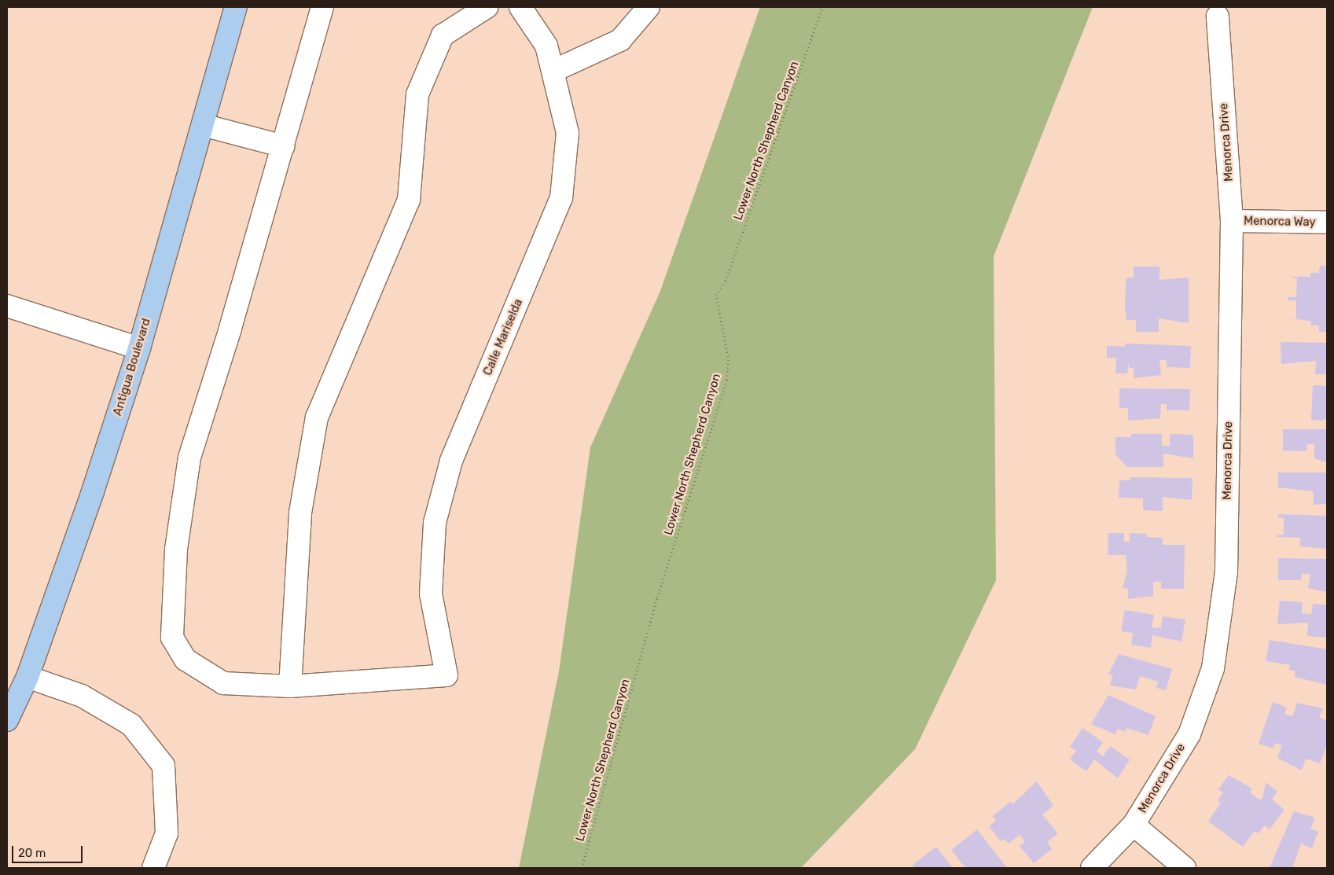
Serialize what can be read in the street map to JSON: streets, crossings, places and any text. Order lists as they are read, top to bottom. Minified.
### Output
{"streets":{"main road":["Antigua Boulevard"],"street":["Menorca Drive","Menorca Way","Calle Mariselda"],"path":["Lower North Shepherd Canyon"]},"crossings":[["Menorca Drive","Menorca Way"]],"scale_bar":"20 m"}
